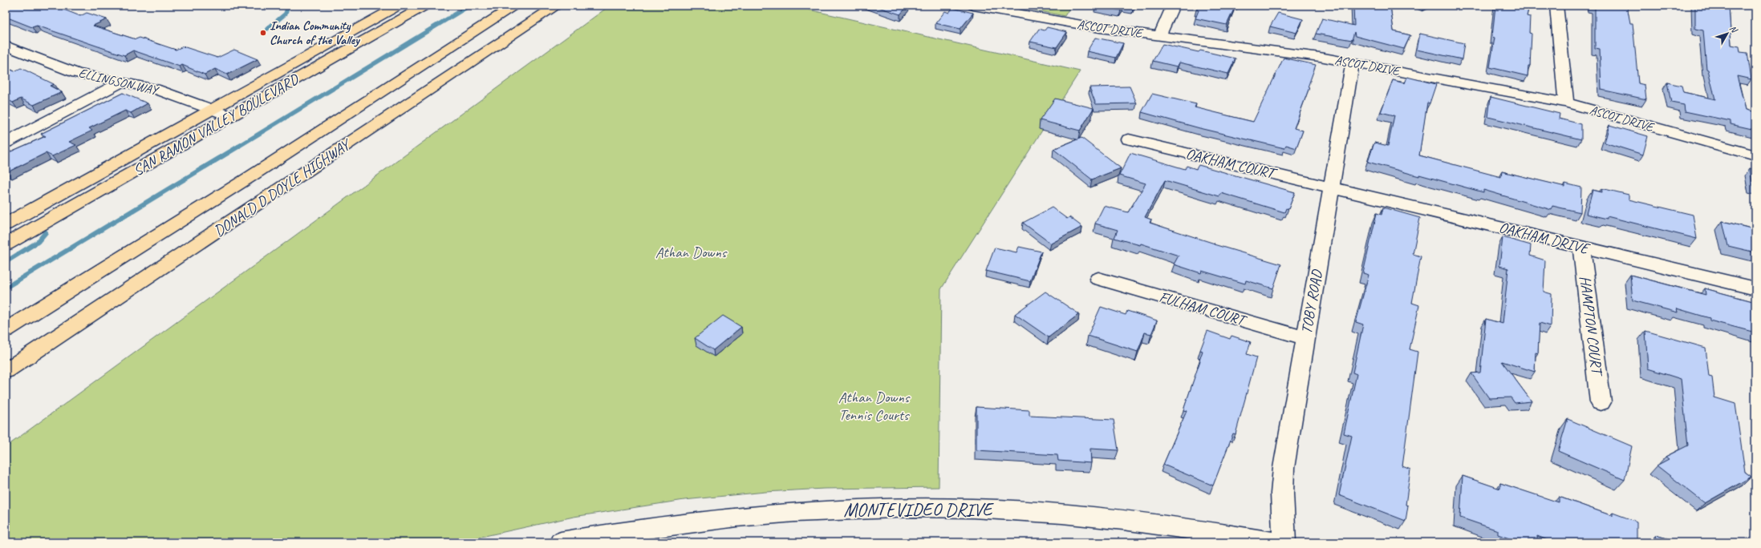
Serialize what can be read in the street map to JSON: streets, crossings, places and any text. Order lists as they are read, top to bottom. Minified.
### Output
{"streets":{"main road":["SAN RAMON VALLEY BOULEVARD","DONALD D DOYLE HIGHWAY"],"street":["ASCOT DRIVE","ELLINGSON WAY","OAKHAM COURT","OAKHAM DRIVE","TOBY ROAD","FULHAM COURT","HAMPTON COURT","MONTEVIDEO DRIVE"]},"crossings":[["ASCOT DRIVE","TOBY ROAD"],["ELLINGSON WAY","SAN RAMON VALLEY BOULEVARD"],["OAKHAM COURT","OAKHAM DRIVE"],["OAKHAM COURT","TOBY ROAD"],["OAKHAM DRIVE","TOBY ROAD"],["OAKHAM DRIVE","HAMPTON COURT"],["TOBY ROAD","FULHAM COURT"]],"parks":["Athan Downs","Athan Downs Tennis Courts"],"places":["Indian Community Church of the Valley"],"north":"top right"}
